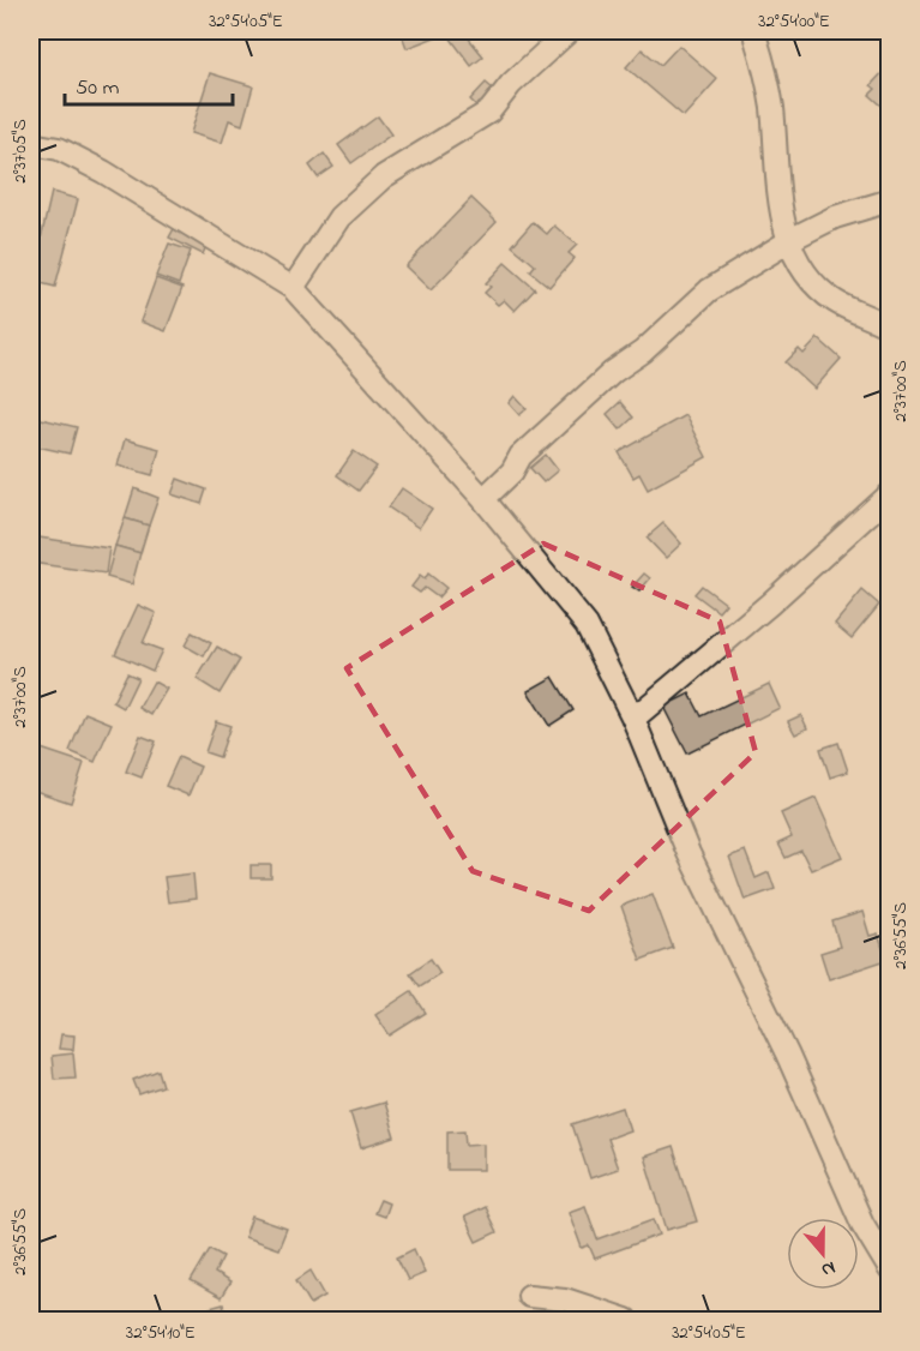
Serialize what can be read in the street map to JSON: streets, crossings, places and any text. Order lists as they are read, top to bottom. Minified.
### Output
{"scale_bar":"50 m","north":"bottom","coordinates":["32°54'05\"E","32°54'00\"E","2°37'05\"S","2°37'00\"S","2°36'55\"S","32°54'10\"E"]}
